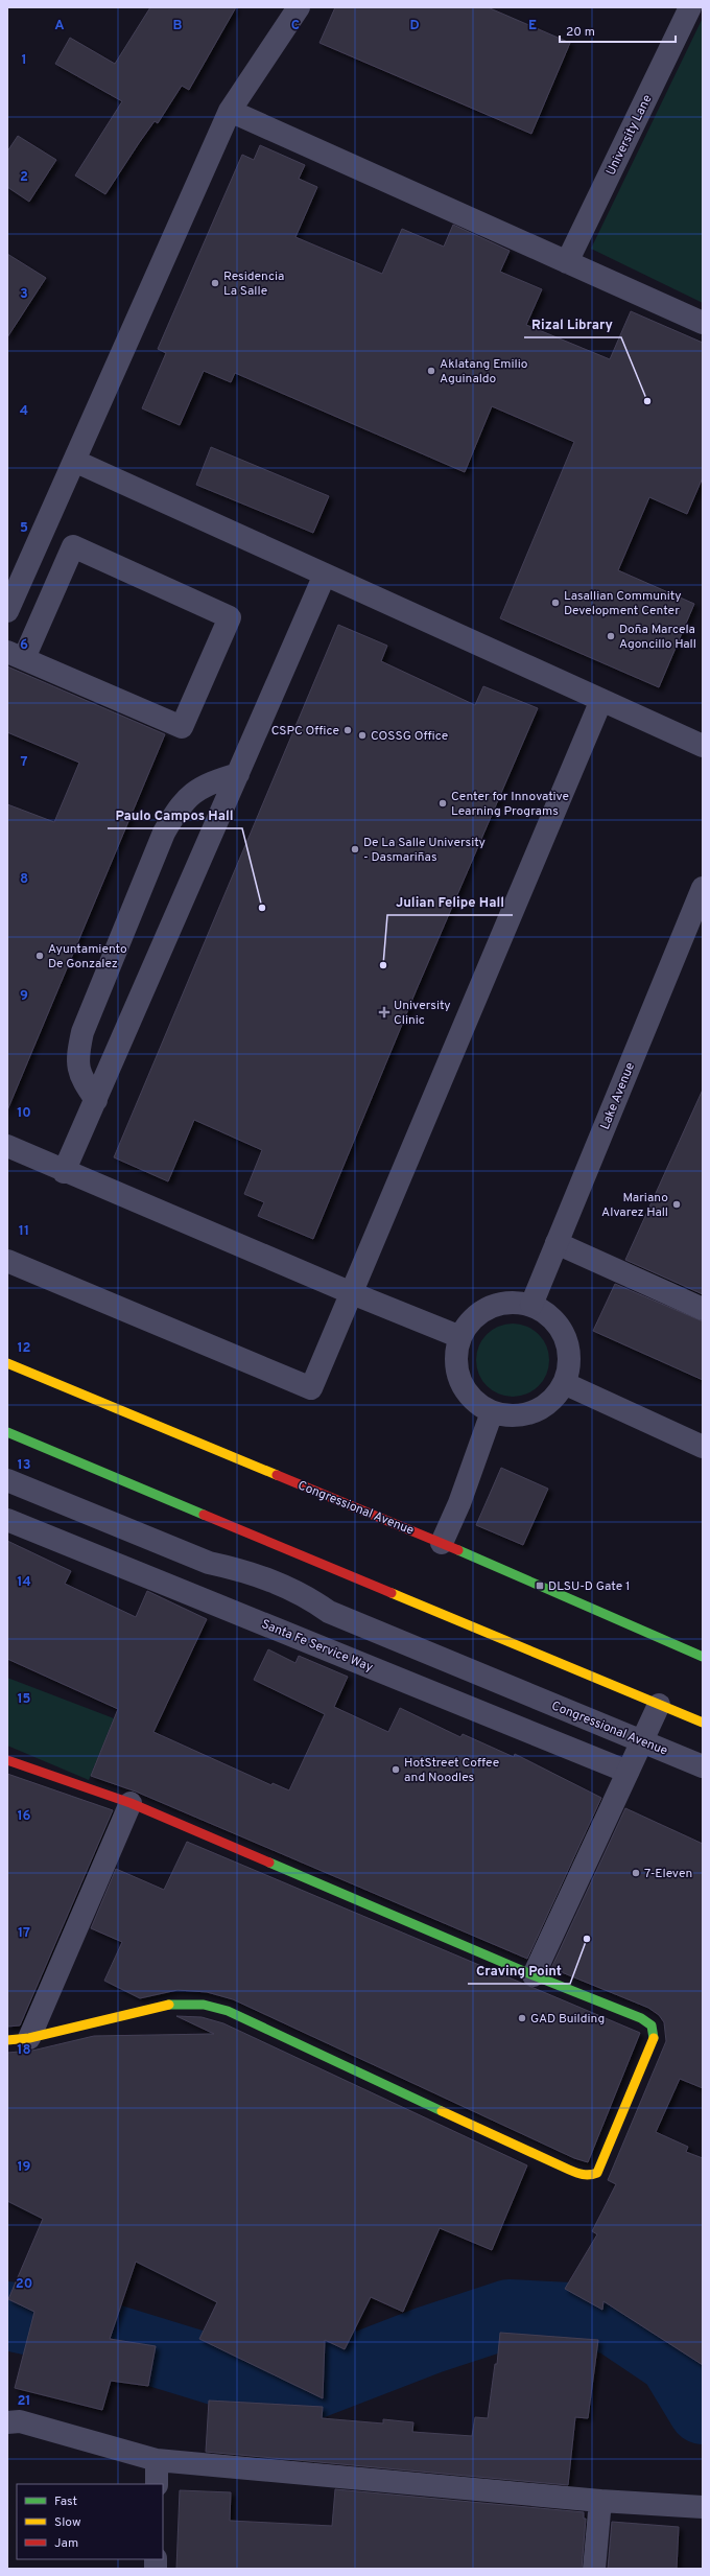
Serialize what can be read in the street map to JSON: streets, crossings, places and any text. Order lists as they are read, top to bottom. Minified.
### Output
{"streets":{"main road":["Congressional Avenue"],"street":["University Lane","Lake Avenue","Santa Fe Service Way"]},"places":{"other":["Residencia La Salle","Aklatang Emilio Aguinaldo","Rizal Library","Lasallian Community Development Center","Doña Marcela Agoncillo Hall","CSPC Office","COSSG Office","Center for Innovative Learning Programs","De La Salle University - Dasmariñas","Paulo Campos Hall","Ayuntamiento De Gonzalez","Julian Felipe Hall","Mariano Alvarez Hall","HotStreet Coffee and Noodles","7-Eleven","Craving Point","GAD Building"],"health":["University Clinic"],"transit":["DLSU-D Gate 1"]},"legend":["Fast","Slow","Jam"],"scale_bar":"20 m","grid":{"columns":["A","B","C","D","E"],"rows":["1","2","3","4","5","6","7","8","9","10","11","12","13","14","15","16","17","18","19","20","21"]}}
